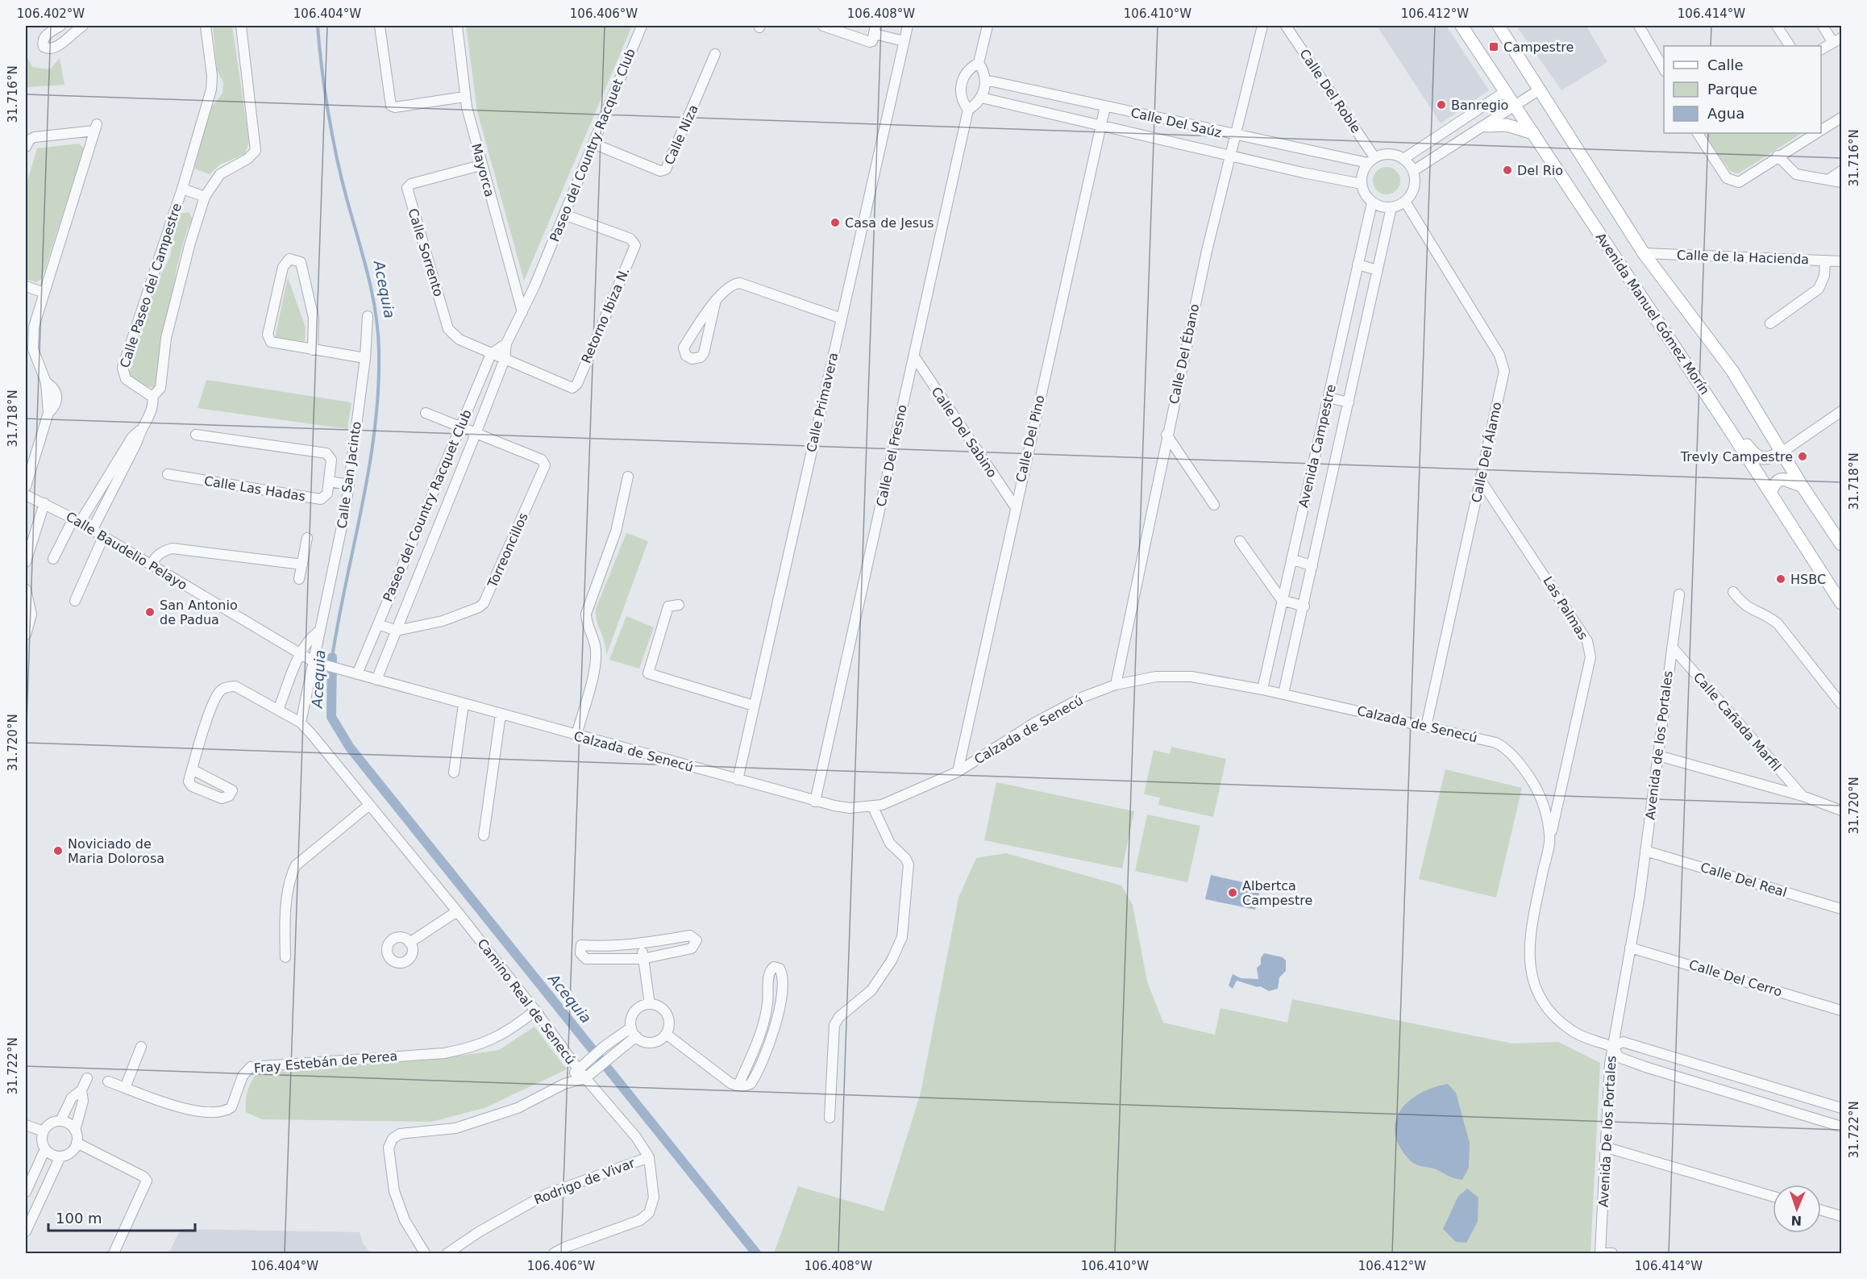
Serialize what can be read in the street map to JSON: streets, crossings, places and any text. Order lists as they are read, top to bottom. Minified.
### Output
{"streets":{"main road":["Avenida Manuel Gómez Morín"],"street":["Calle Del Roble","Calle Del Saúz","Calle Niza","Paseo del Country Racquet Club","Mayorca","Calle Sorrento","Calle de la Hacienda","Calle Paseo del Campestre","Retorno Ibiza N.","Calle Del Ébano","Calle Primavera","Calle Del Sabino","Calle Del Pino","Avenida Campestre","Calle Del Álamo","Calle Del Fresno","Calle San Jacinto","Calle Las Hadas","Torreoncillos","Calle Baudelio Pelayo","Las Palmas","Calle Cañada Marfil","Calzada de Senecú","Avenida de los Portales","Calle Del Real","Calle Del Cerro","Camino Real de Senecú","Fray Estebán de Perea","Avenida De los Portales","Rodrigo de Vivar"]},"crossings":[["Calle Del Roble","Calle Del Saúz"],["Calle Del Roble","Avenida Campestre"],["Calle Del Roble","Calle Del Álamo"],["Calle Del Saúz","Calle Del Ébano"],["Calle Del Saúz","Calle Del Pino"],["Calle Del Saúz","Avenida Campestre"],["Calle Del Saúz","Calle Del Álamo"],["Calle Niza","Paseo del Country Racquet Club"],["Paseo del Country Racquet Club","Mayorca"],["Paseo del Country Racquet Club","Calle Sorrento"],["Paseo del Country Racquet Club","Retorno Ibiza N."],["Paseo del Country Racquet Club","Torreoncillos"],["Paseo del Country Racquet Club","Calzada de Senecú"],["Mayorca","Calle Sorrento"],["Calle Sorrento","Retorno Ibiza N."],["Calle de la Hacienda","Avenida Manuel Gómez Morín"],["Calle Paseo del Campestre","Calle Baudelio Pelayo"],["Calle Del Ébano","Calzada de Senecú"],["Calle Primavera","Calzada de Senecú"],["Calle Del Sabino","Calle Del Pino"],["Calle Del Sabino","Calle Del Fresno"],["Calle Del Pino","Calzada de Senecú"],["Avenida Campestre","Calle Del Álamo"],["Avenida Campestre","Calzada de Senecú"],["Calle Del Álamo","Las Palmas"],["Calle Del Álamo","Calzada de Senecú"],["Calle Del Fresno","Calzada de Senecú"],["Calle San Jacinto","Calle Baudelio Pelayo"],["Calle San Jacinto","Calzada de Senecú"],["Calle San Jacinto","Camino Real de Senecú"],["Calle Baudelio Pelayo","Calzada de Senecú"],["Las Palmas","Calzada de Senecú"],["Calle Cañada Marfil","Avenida de los Portales"],["Calzada de Senecú","Avenida De los Portales"],["Avenida de los Portales","Calle Del Real"],["Avenida de los Portales","Avenida De los Portales"],["Calle Del Cerro","Avenida De los Portales"],["Camino Real de Senecú","Fray Estebán de Perea"],["Camino Real de Senecú","Rodrigo de Vivar"]],"water":["Acequia"],"places":{"transit":["Campestre"],"other":["Banregio","Del Rio","Casa de Jesus","Trevly Campestre","HSBC","San Antonio de Padua","Noviciado de Maria Dolorosa","Albertca Campestre"]},"legend":["Calle","Parque","Agua"],"scale_bar":"100 m","north":"bottom","coordinates":["106.402°W","106.404°W","106.406°W","106.408°W","106.410°W","106.412°W","106.414°W","31.716°N","31.718°N","31.720°N","31.722°N"]}
